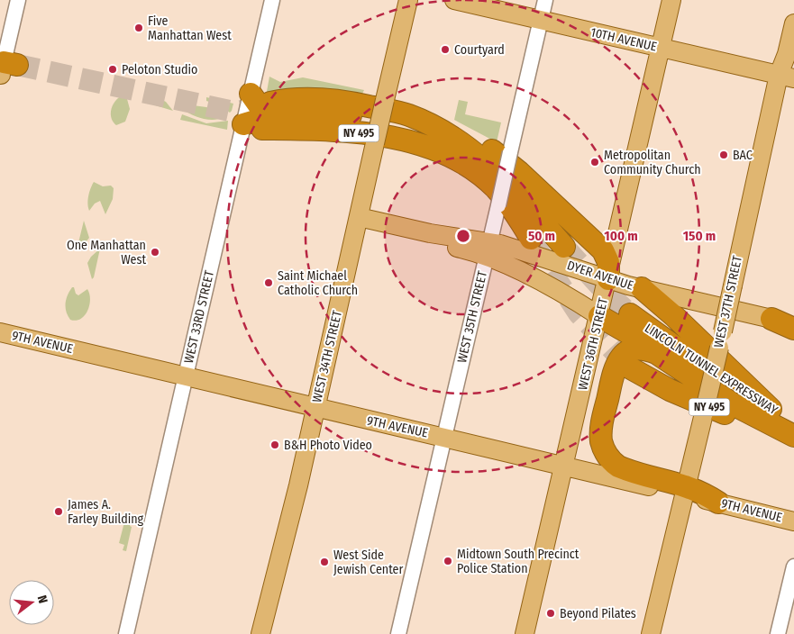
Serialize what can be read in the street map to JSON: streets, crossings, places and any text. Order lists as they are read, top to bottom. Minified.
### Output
{"streets":{"highway":["NY 495","LINCOLN TUNNEL EXPRESSWAY"],"main road":["10TH AVENUE","DYER AVENUE","WEST 37TH STREET","9TH AVENUE","WEST 36TH STREET","WEST 34TH STREET"],"street":["WEST 33RD STREET","WEST 35TH STREET"]},"crossings":[["10TH AVENUE","WEST 37TH STREET"],["10TH AVENUE","WEST 35TH STREET"],["10TH AVENUE","WEST 36TH STREET"],["DYER AVENUE","WEST 35TH STREET"],["DYER AVENUE","WEST 36TH STREET"],["DYER AVENUE","WEST 34TH STREET"],["WEST 37TH STREET","9TH AVENUE"],["WEST 33RD STREET","9TH AVENUE"],["WEST 35TH STREET","9TH AVENUE"],["9TH AVENUE","WEST 36TH STREET"],["9TH AVENUE","WEST 34TH STREET"]],"places":["Five Manhattan West","Courtyard","Peloton Studio","BAC","Metropolitan Community Church","One Manhattan West","Saint Michael Catholic Church","B&H Photo Video","James A. Farley Building","Midtown South Precinct Police Station","West Side Jewish Center","Beyond Pilates"],"north":"right","rings":["50 m","100 m","150 m"]}
